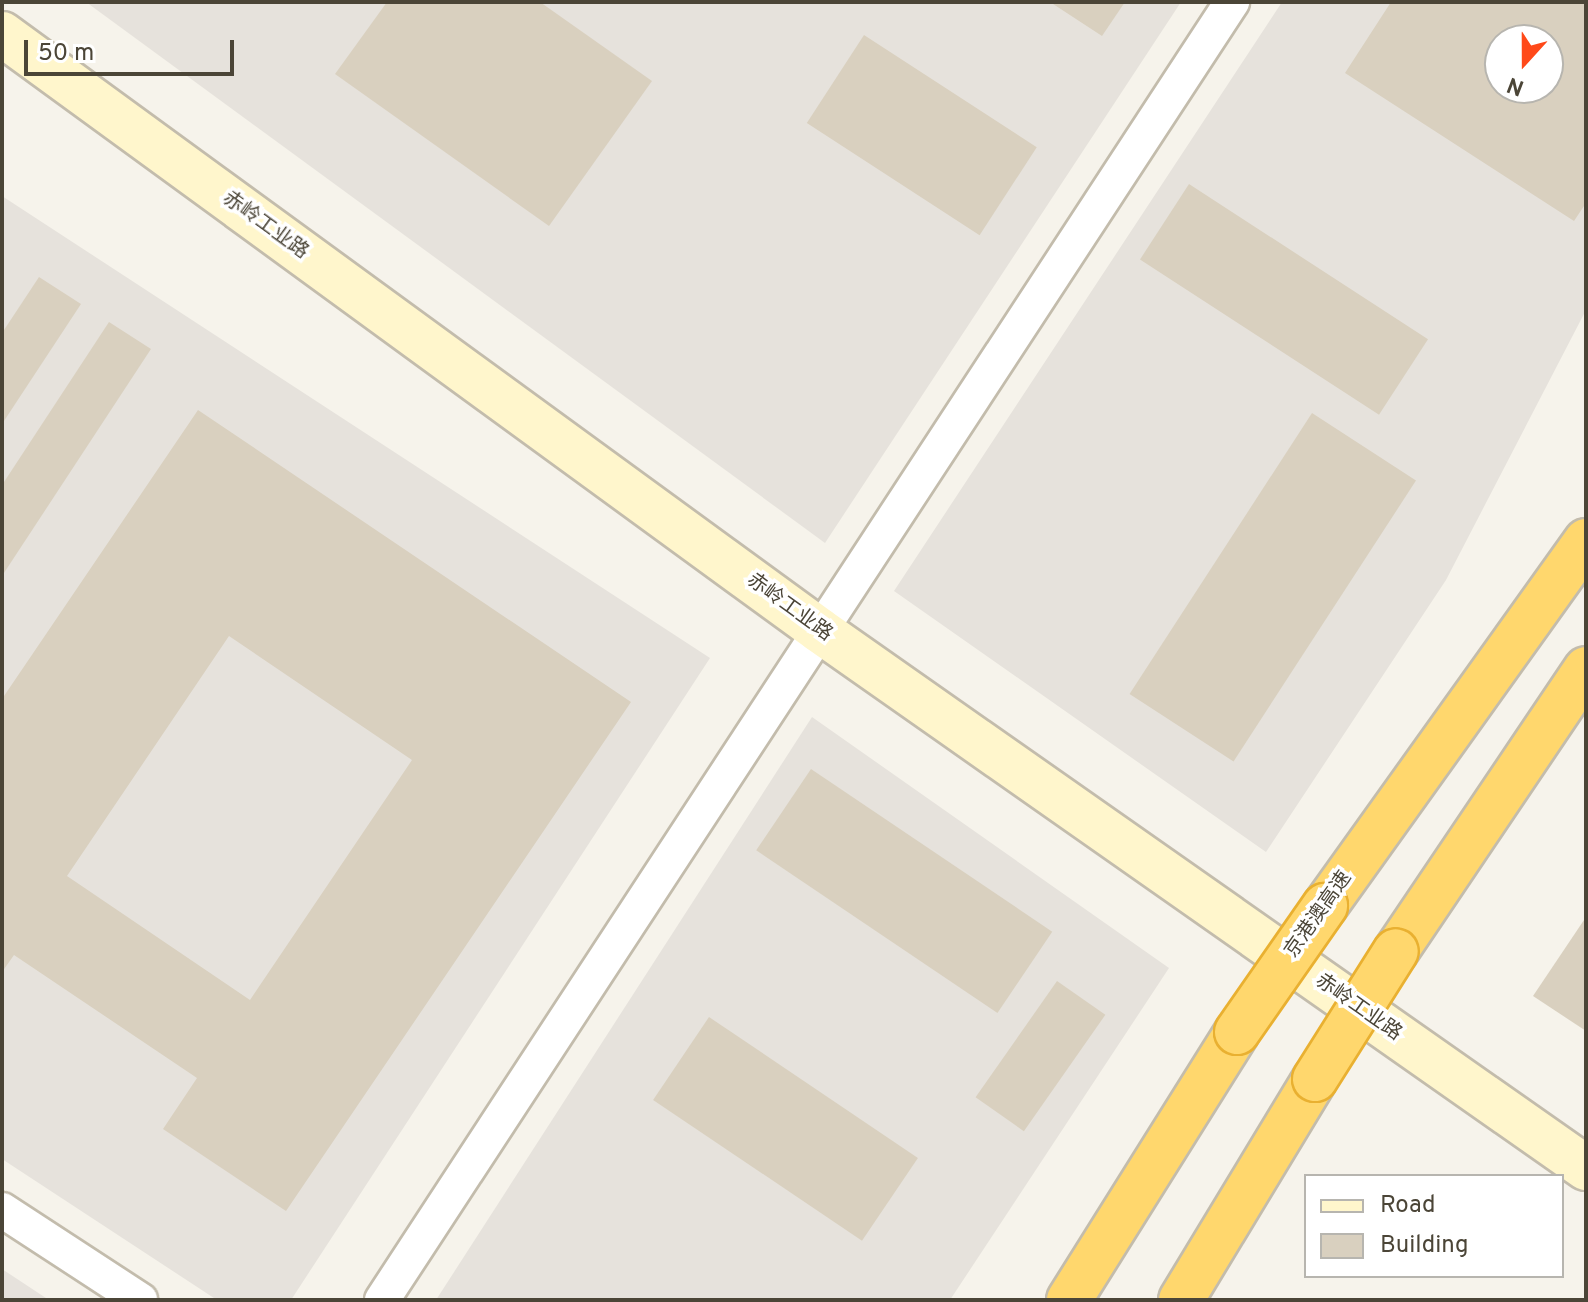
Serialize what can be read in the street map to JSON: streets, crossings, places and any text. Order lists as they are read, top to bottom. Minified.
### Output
{"streets":{"highway":["京港澳高速"],"street":["赤岭工业路"]},"legend":["Road","Building"],"scale_bar":"50 m","north":"bottom"}
